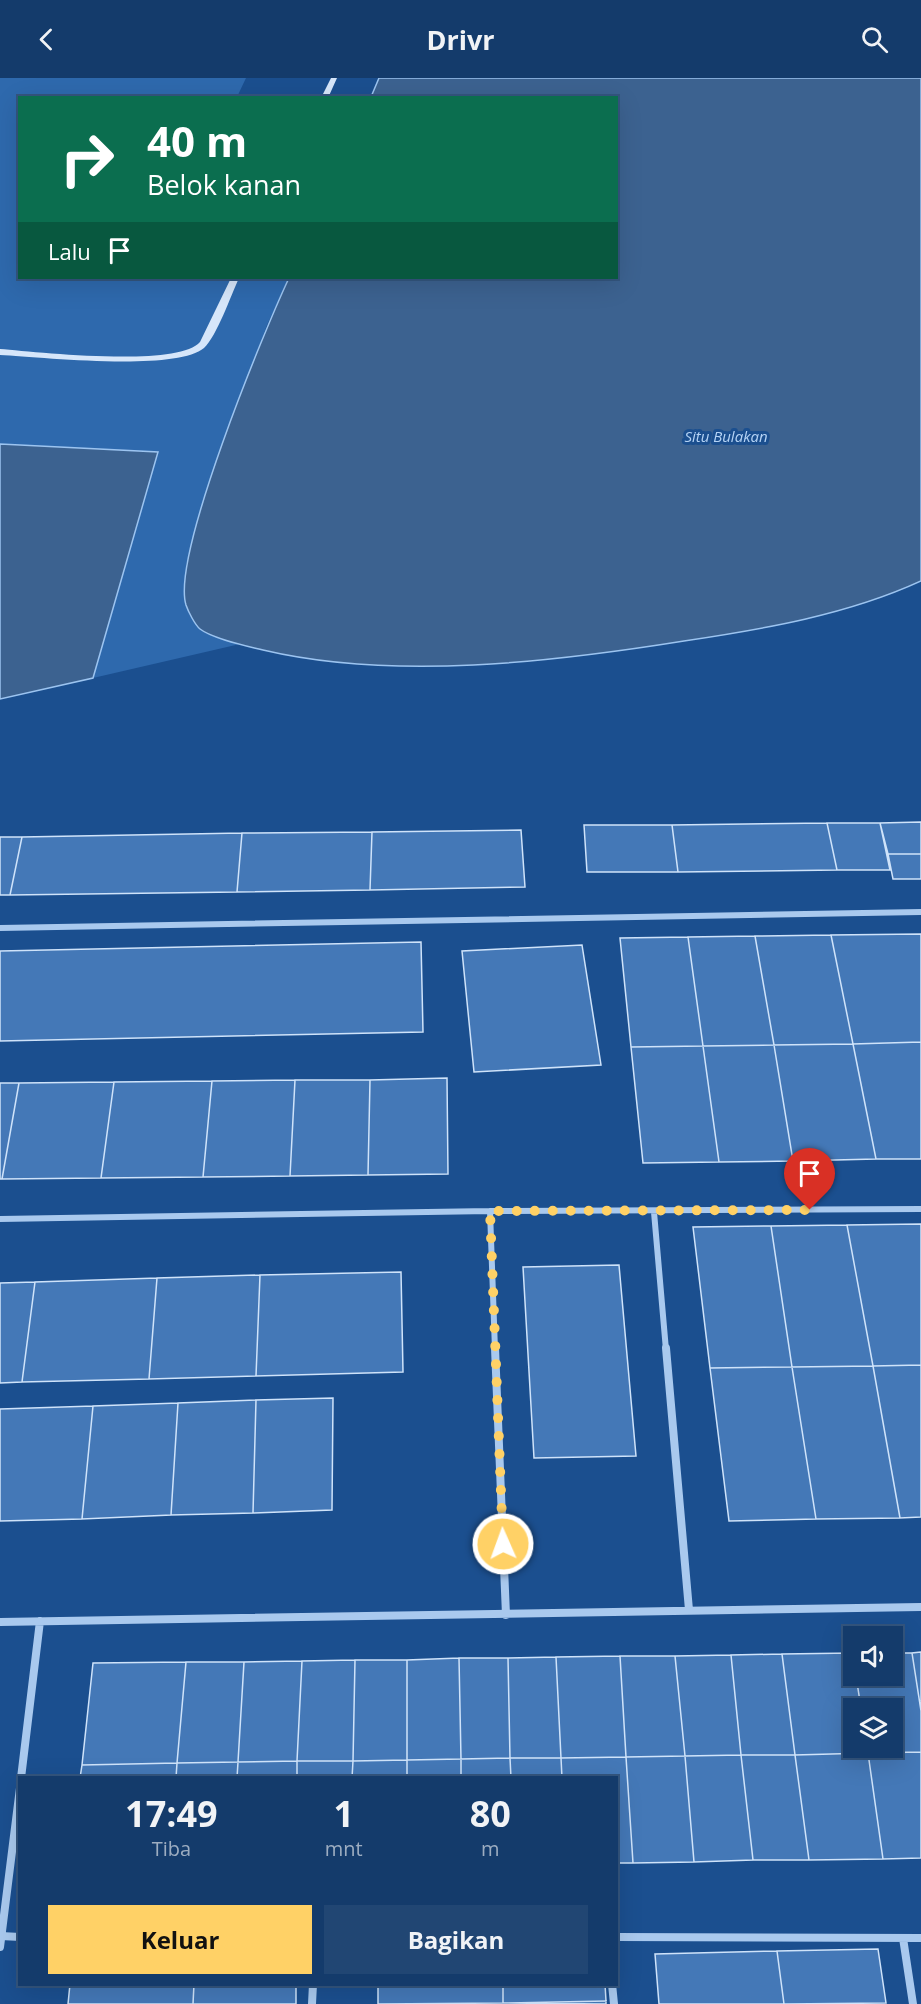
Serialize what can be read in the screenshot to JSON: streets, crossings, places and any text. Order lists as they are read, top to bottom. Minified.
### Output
{"water":["Situ Bulakan"],"page":{"header":"Drivr","turn":["40 m","Belok kanan"],"then":"Lalu","eta":["17:49","Tiba","1","mnt","80","m"],"buttons":["Keluar","Bagikan"]}}
